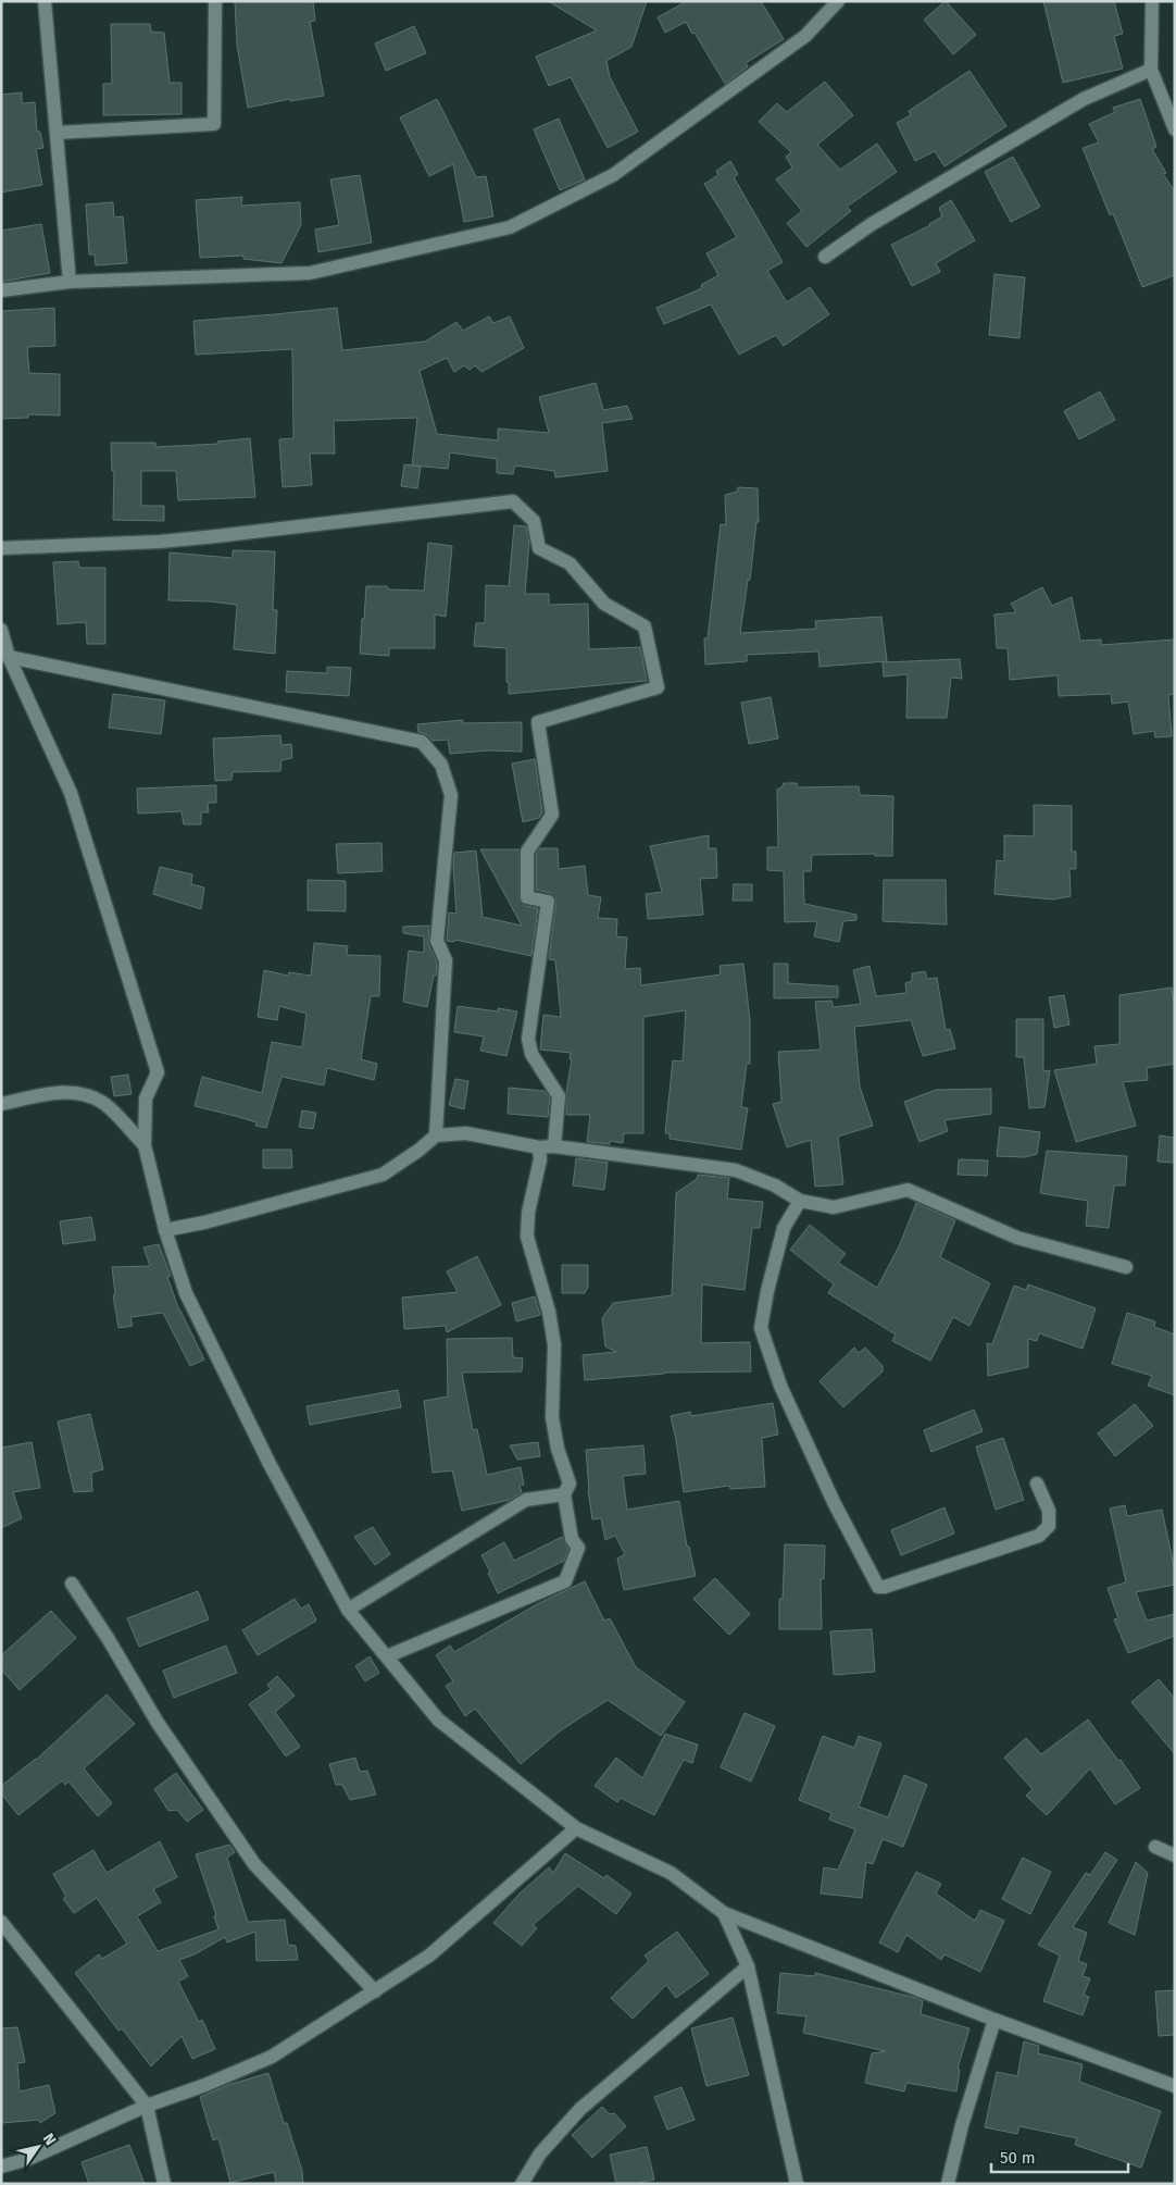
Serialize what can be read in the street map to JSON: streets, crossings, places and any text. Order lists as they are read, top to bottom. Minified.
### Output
{"scale_bar":"50 m","north":"top right"}
